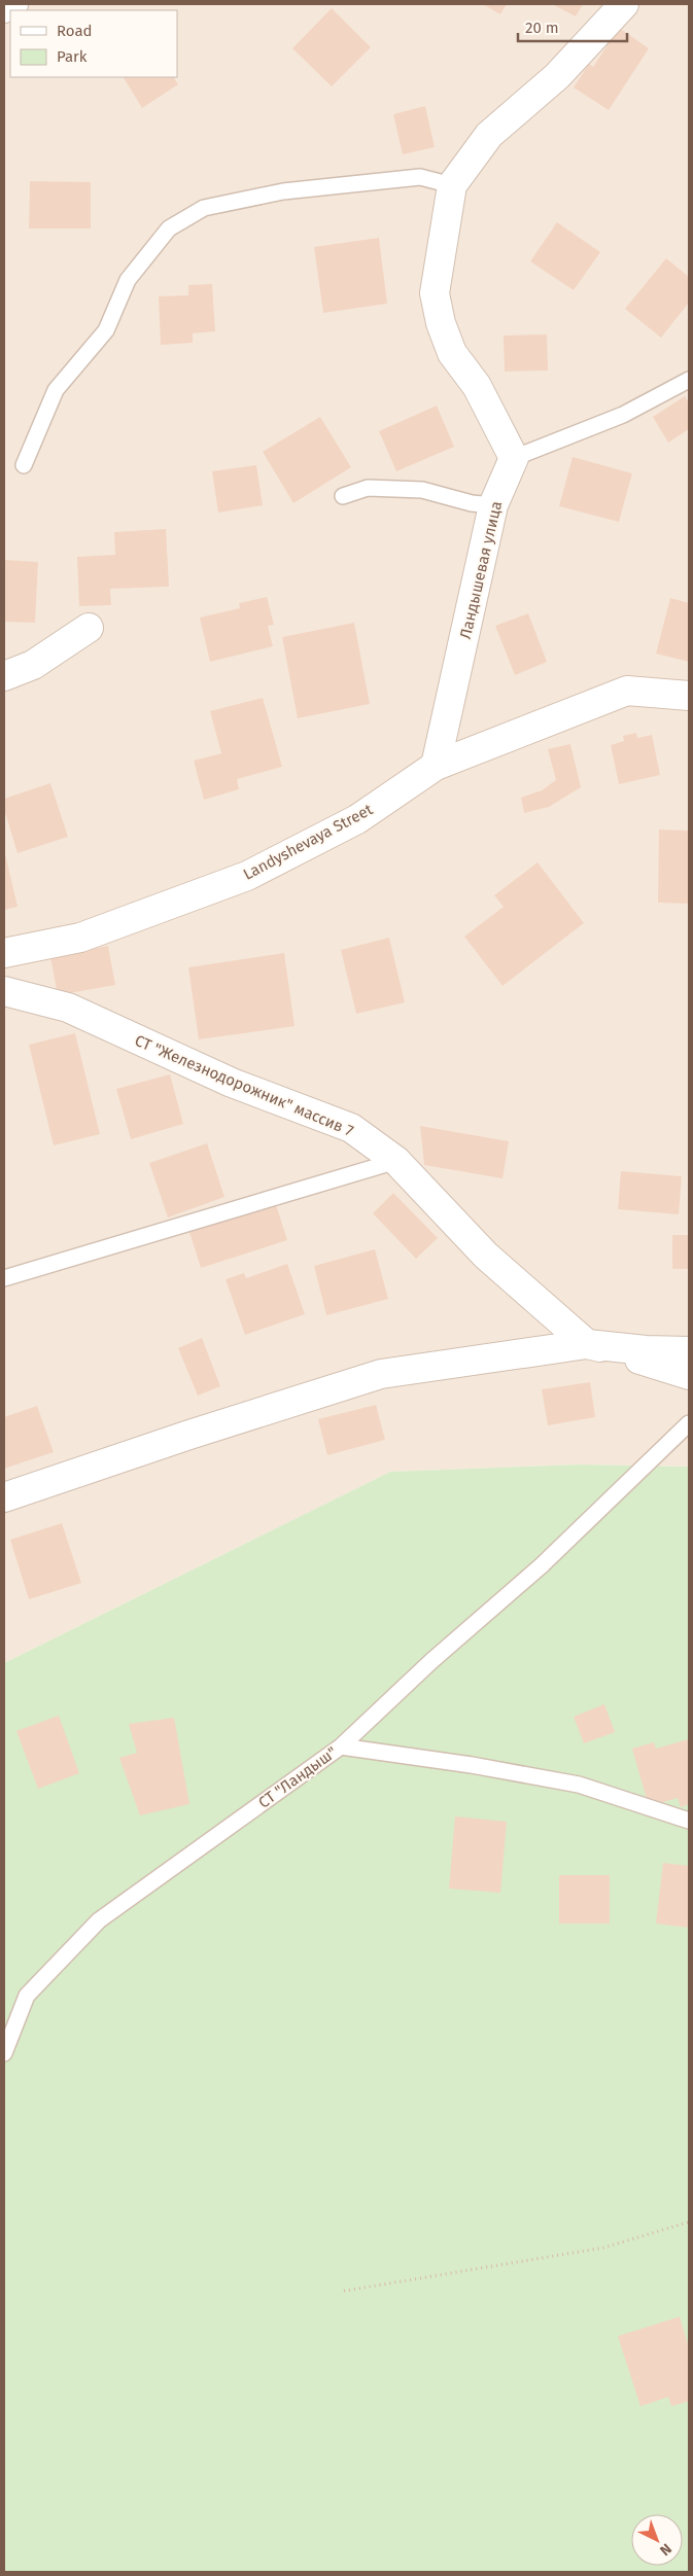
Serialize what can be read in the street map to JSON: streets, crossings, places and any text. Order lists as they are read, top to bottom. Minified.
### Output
{"streets":{"street":["Ландышевая улица","Landyshevaya Street","СТ \"Железнодорожник\" массив 7"],"lane":["СТ \"Ландыш\""]},"crossings":[["Ландышевая улица","Landyshevaya Street"]],"legend":["Road","Park"],"scale_bar":"20 m","north":"bottom right"}
